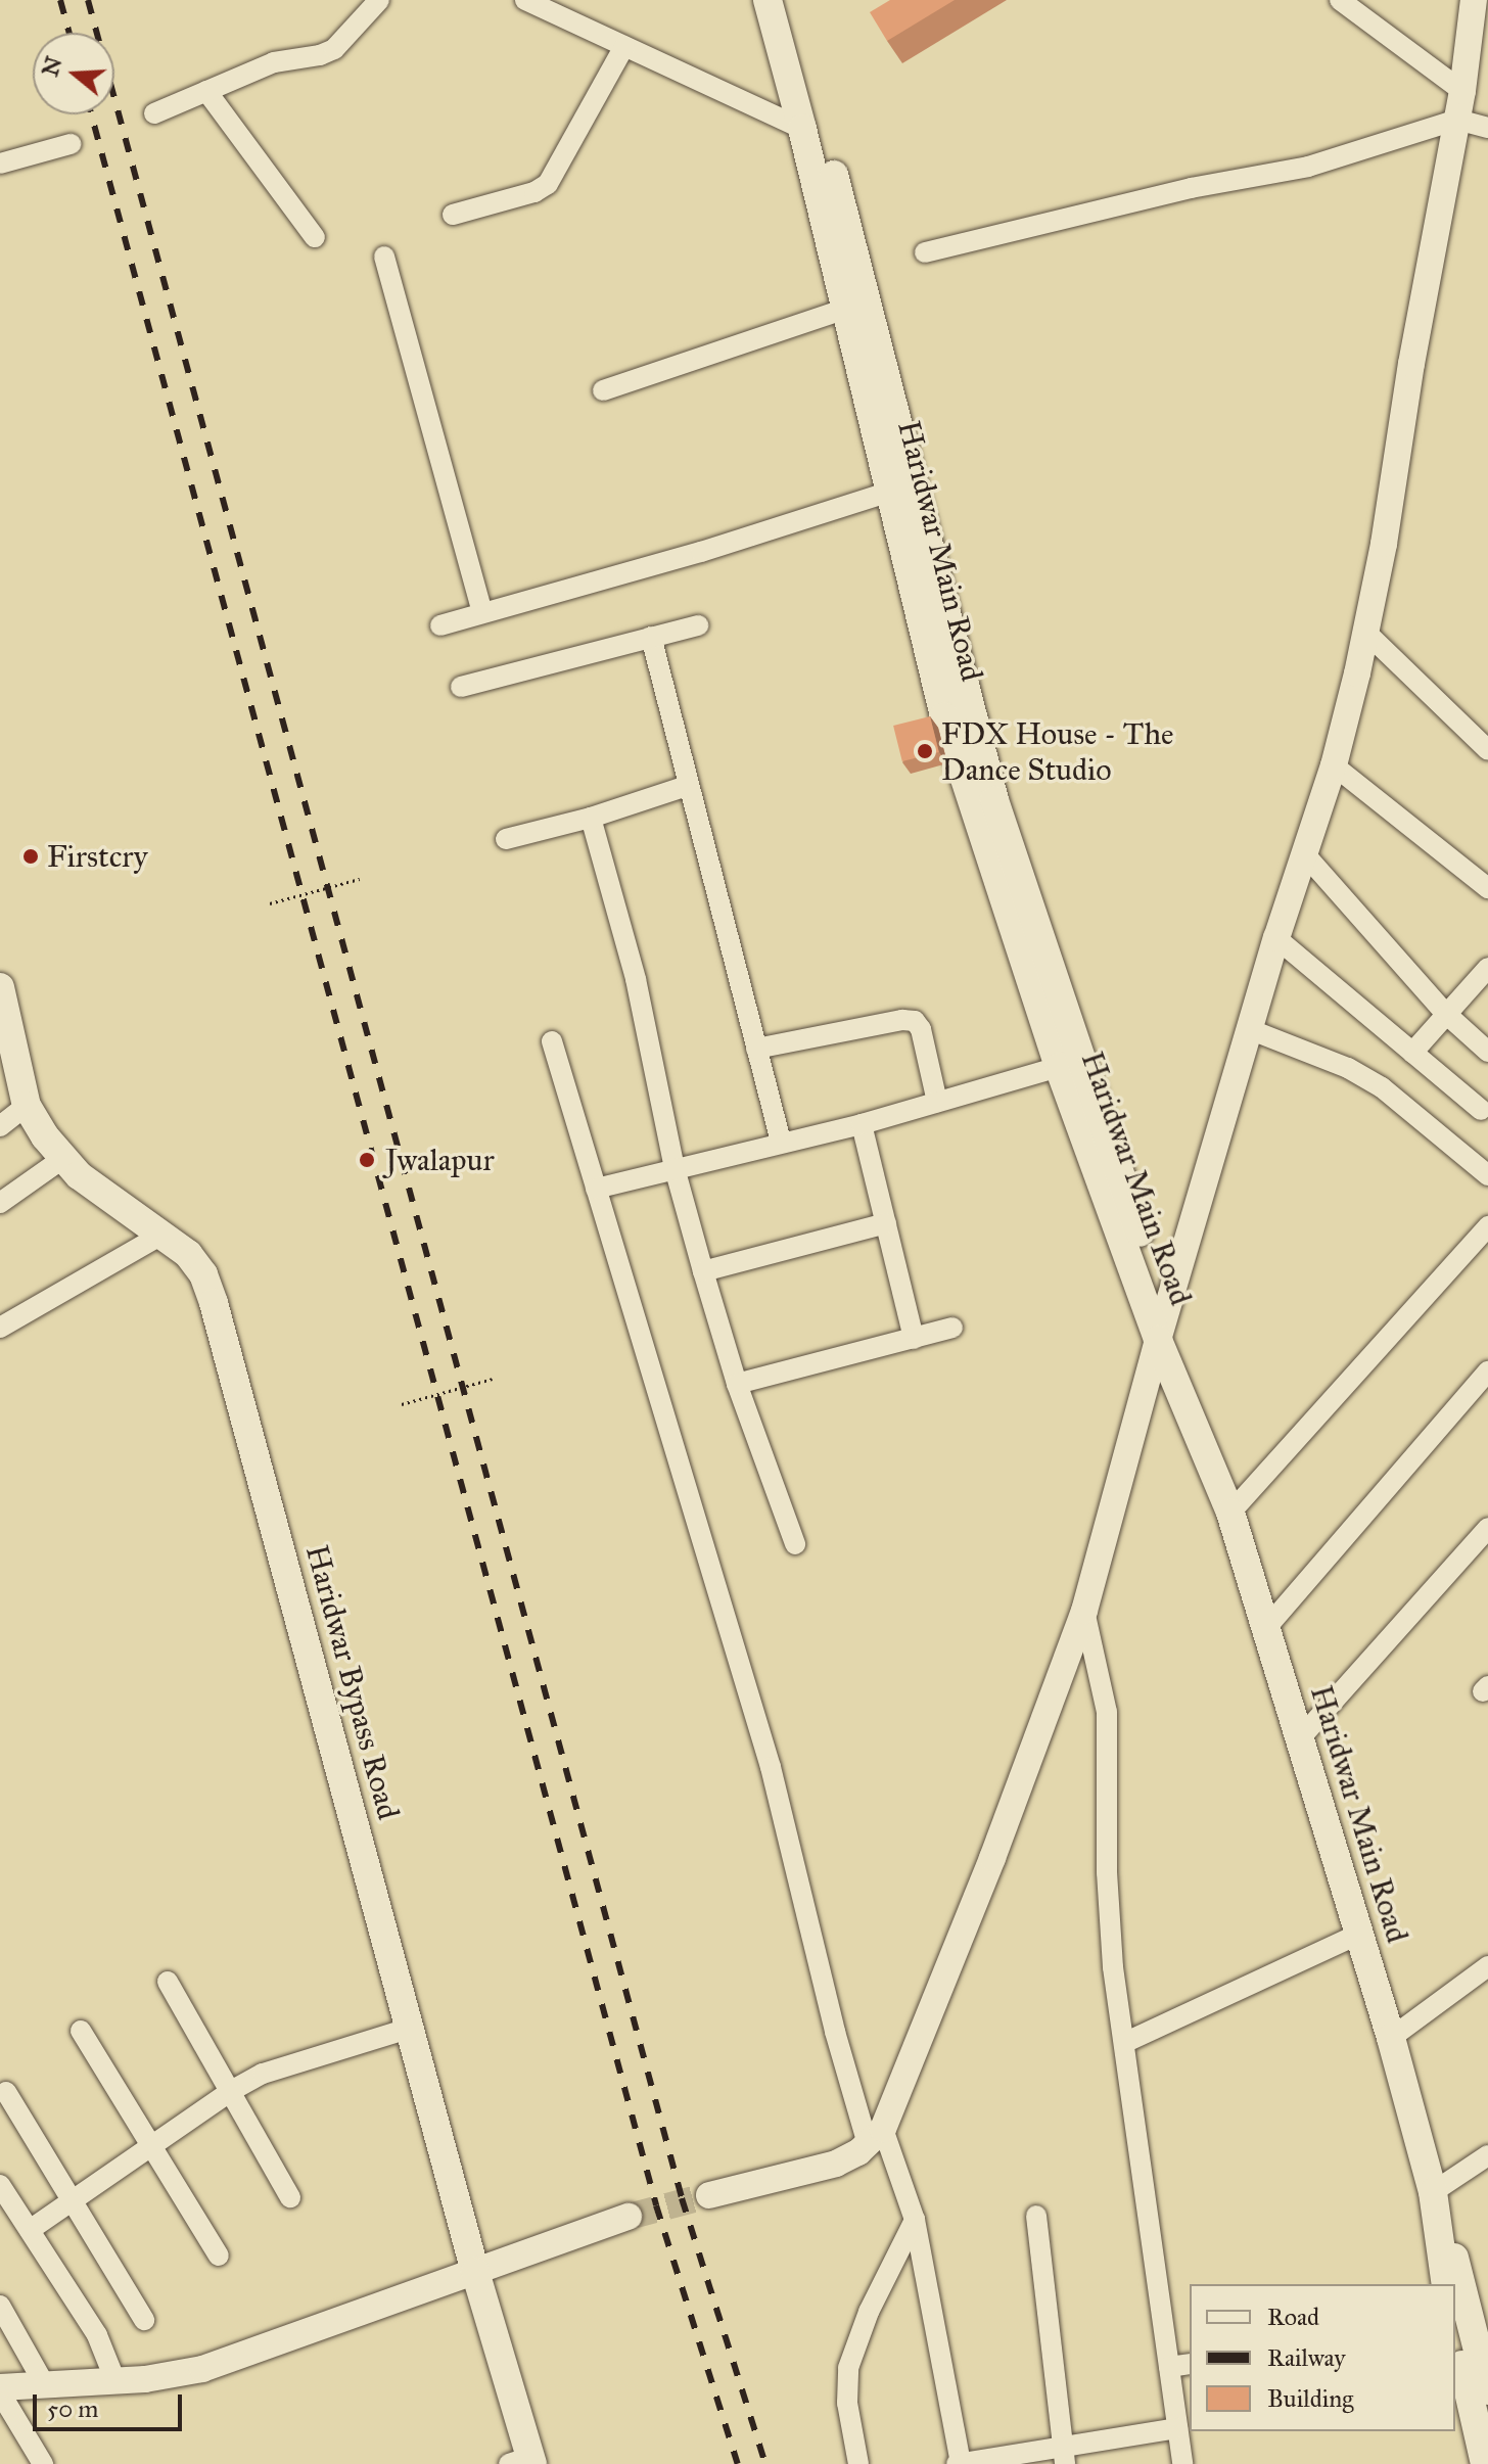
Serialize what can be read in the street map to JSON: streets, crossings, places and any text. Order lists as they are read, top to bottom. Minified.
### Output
{"streets":{"main road":["Haridwar Main Road","Haridwar Bypass Road"]},"places":["FDX House - The Dance Studio","Firstcry","Jwalapur"],"legend":["Road","Railway","Building"],"scale_bar":"50 m","north":"left"}
